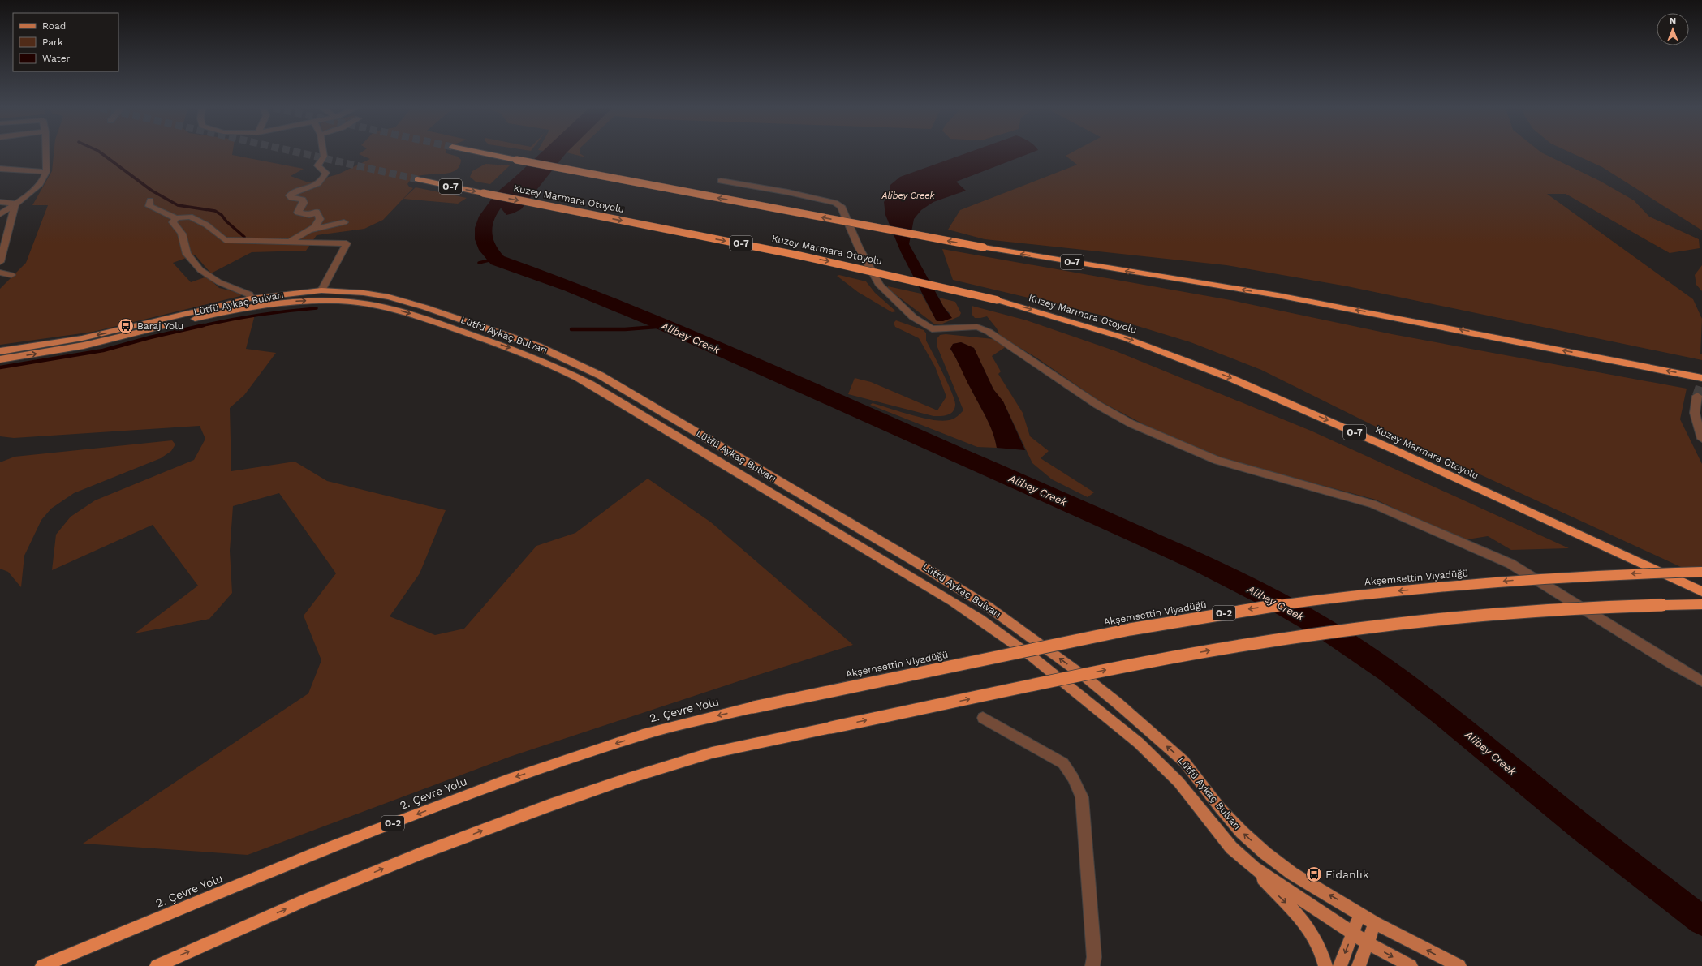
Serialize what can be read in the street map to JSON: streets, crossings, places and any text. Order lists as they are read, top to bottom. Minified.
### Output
{"streets":{"highway":["O-7","Kuzey Marmara Otoyolu","Akşemsettin Viyadüğü","O-2","2. Çevre Yolu"],"main road":["Lütfü Aykaç Bulvarı"]},"crossings":[["Akşemsettin Viyadüğü","2. Çevre Yolu"]],"water":["Alibey Creek"],"places":{"bus stop":["Baraj Yolu","Fidanlık"]},"legend":["Road","Park","Water"],"north":"top"}
